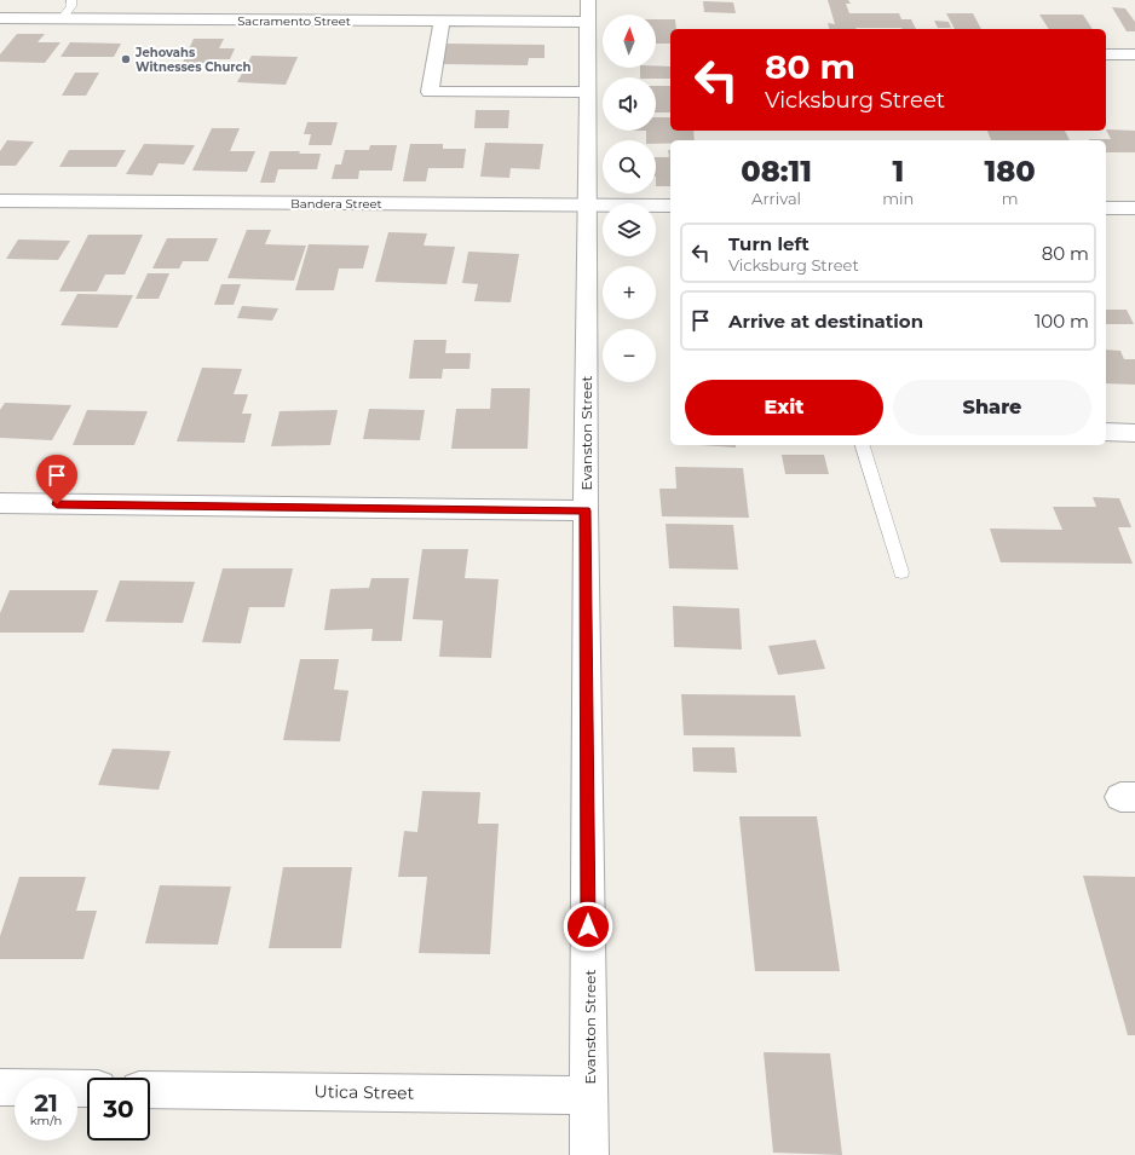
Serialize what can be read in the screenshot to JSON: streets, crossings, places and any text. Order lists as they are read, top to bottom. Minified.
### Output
{"streets":{"street":["Sacramento Street","Bandera Street","Evanston Street","Utica Street"]},"crossings":[["Sacramento Street","Evanston Street"],["Bandera Street","Evanston Street"],["Evanston Street","Utica Street"]],"places":["Jehovahs Witnesses Church"],"north":"top","page":{"map_buttons":["+","−"],"turn":["80 m","Vicksburg Street"],"eta":["08:11","Arrival","1","min","180","m"],"list":[{"name":"Turn left","note":"Vicksburg Street","value":"80 m"},{"name":"Arrive at destination","value":"100 m"}],"buttons":["Exit","Share"],"speed":"21 km/h","limit":"30"}}
